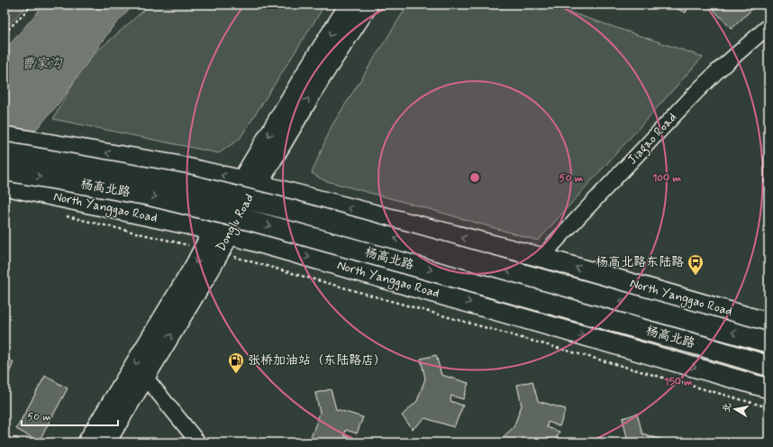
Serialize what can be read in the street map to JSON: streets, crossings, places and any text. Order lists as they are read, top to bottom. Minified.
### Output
{"streets":{"highway":["杨高北路"],"main road":["North Yanggao Road","Donglu Road"],"street":["Jiagao Road"]},"crossings":[["Jiagao Road","North Yanggao Road"],["North Yanggao Road","Donglu Road"]],"water":["曹家沟"],"places":{"bus stop":["杨高北路东陆路"],"fuel station":["张桥加油站（东陆路店）"]},"scale_bar":"50 m","north":"left","rings":["50 m","100 m","150 m"]}
